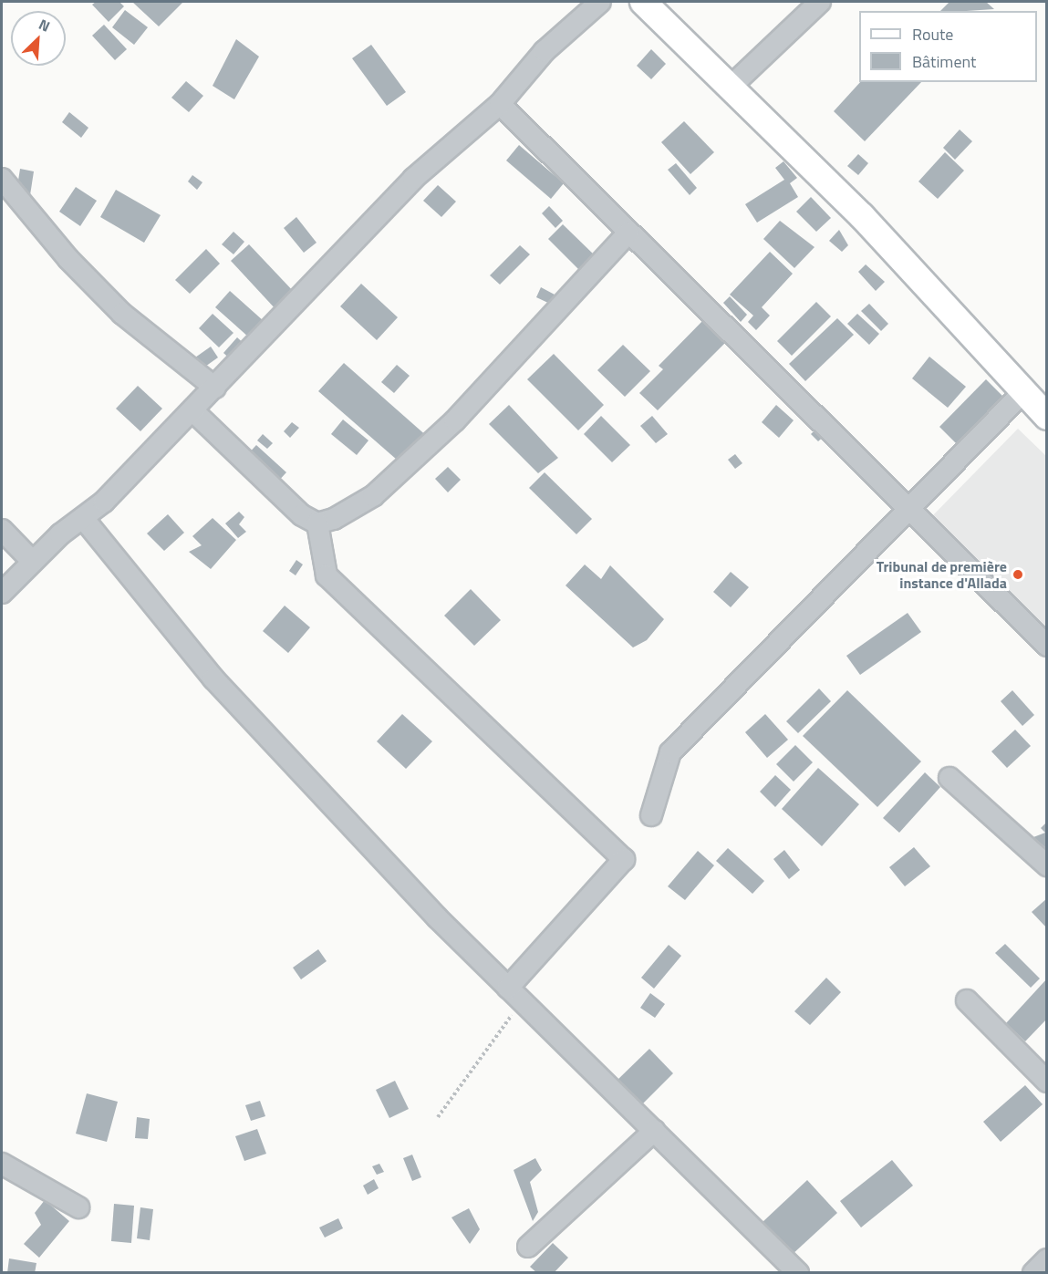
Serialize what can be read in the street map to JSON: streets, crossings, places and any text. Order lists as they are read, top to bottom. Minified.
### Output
{"places":["Tribunal de première instance d'Allada"],"legend":["Route","Bâtiment"],"north":"top right"}
